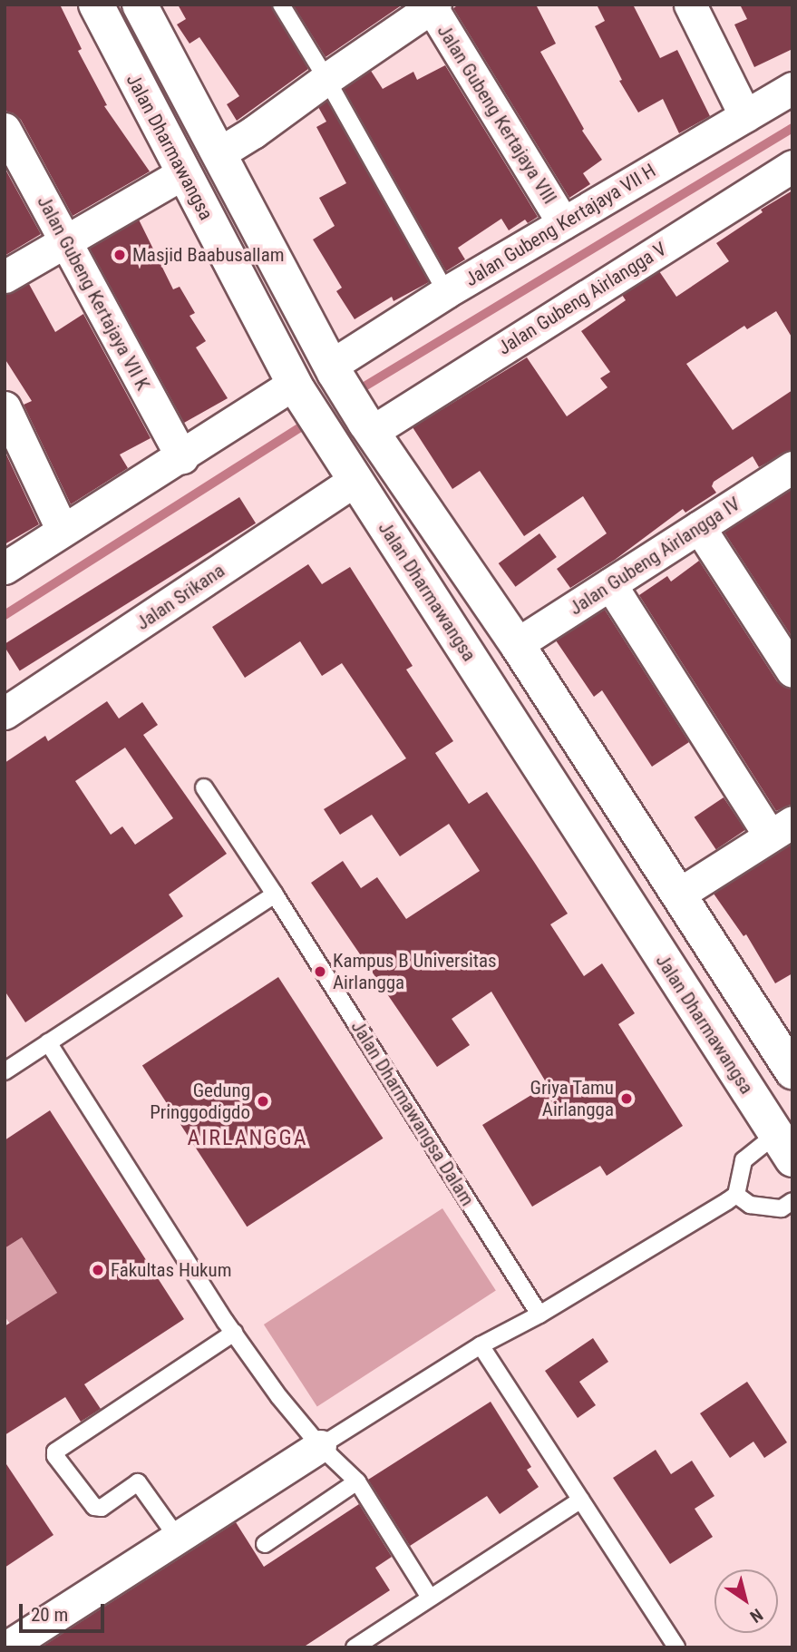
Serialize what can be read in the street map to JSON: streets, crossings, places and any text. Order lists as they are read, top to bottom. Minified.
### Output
{"streets":{"main road":["Jalan Dharmawangsa"],"street":["Jalan Gubeng Kertajaya VIII","Jalan Gubeng Kertajaya VII H","Jalan Gubeng Kertajaya VII K","Jalan Gubeng Airlangga V","Jalan Gubeng Airlangga IV","Jalan Srikana"],"lane":["Jalan Dharmawangsa Dalam"]},"crossings":[["Jalan Gubeng Kertajaya VIII","Jalan Gubeng Kertajaya VII H"],["Jalan Dharmawangsa","Jalan Gubeng Kertajaya VII H"],["Jalan Dharmawangsa","Jalan Gubeng Airlangga V"],["Jalan Dharmawangsa","Jalan Gubeng Airlangga IV"],["Jalan Dharmawangsa","Jalan Srikana"]],"districts":["AIRLANGGA"],"places":["Masjid Baabusallam","Kampus B Universitas Airlangga","Griya Tamu Airlangga","Gedung Pringgodigdo","Fakultas Hukum"],"scale_bar":"20 m","north":"bottom right"}
